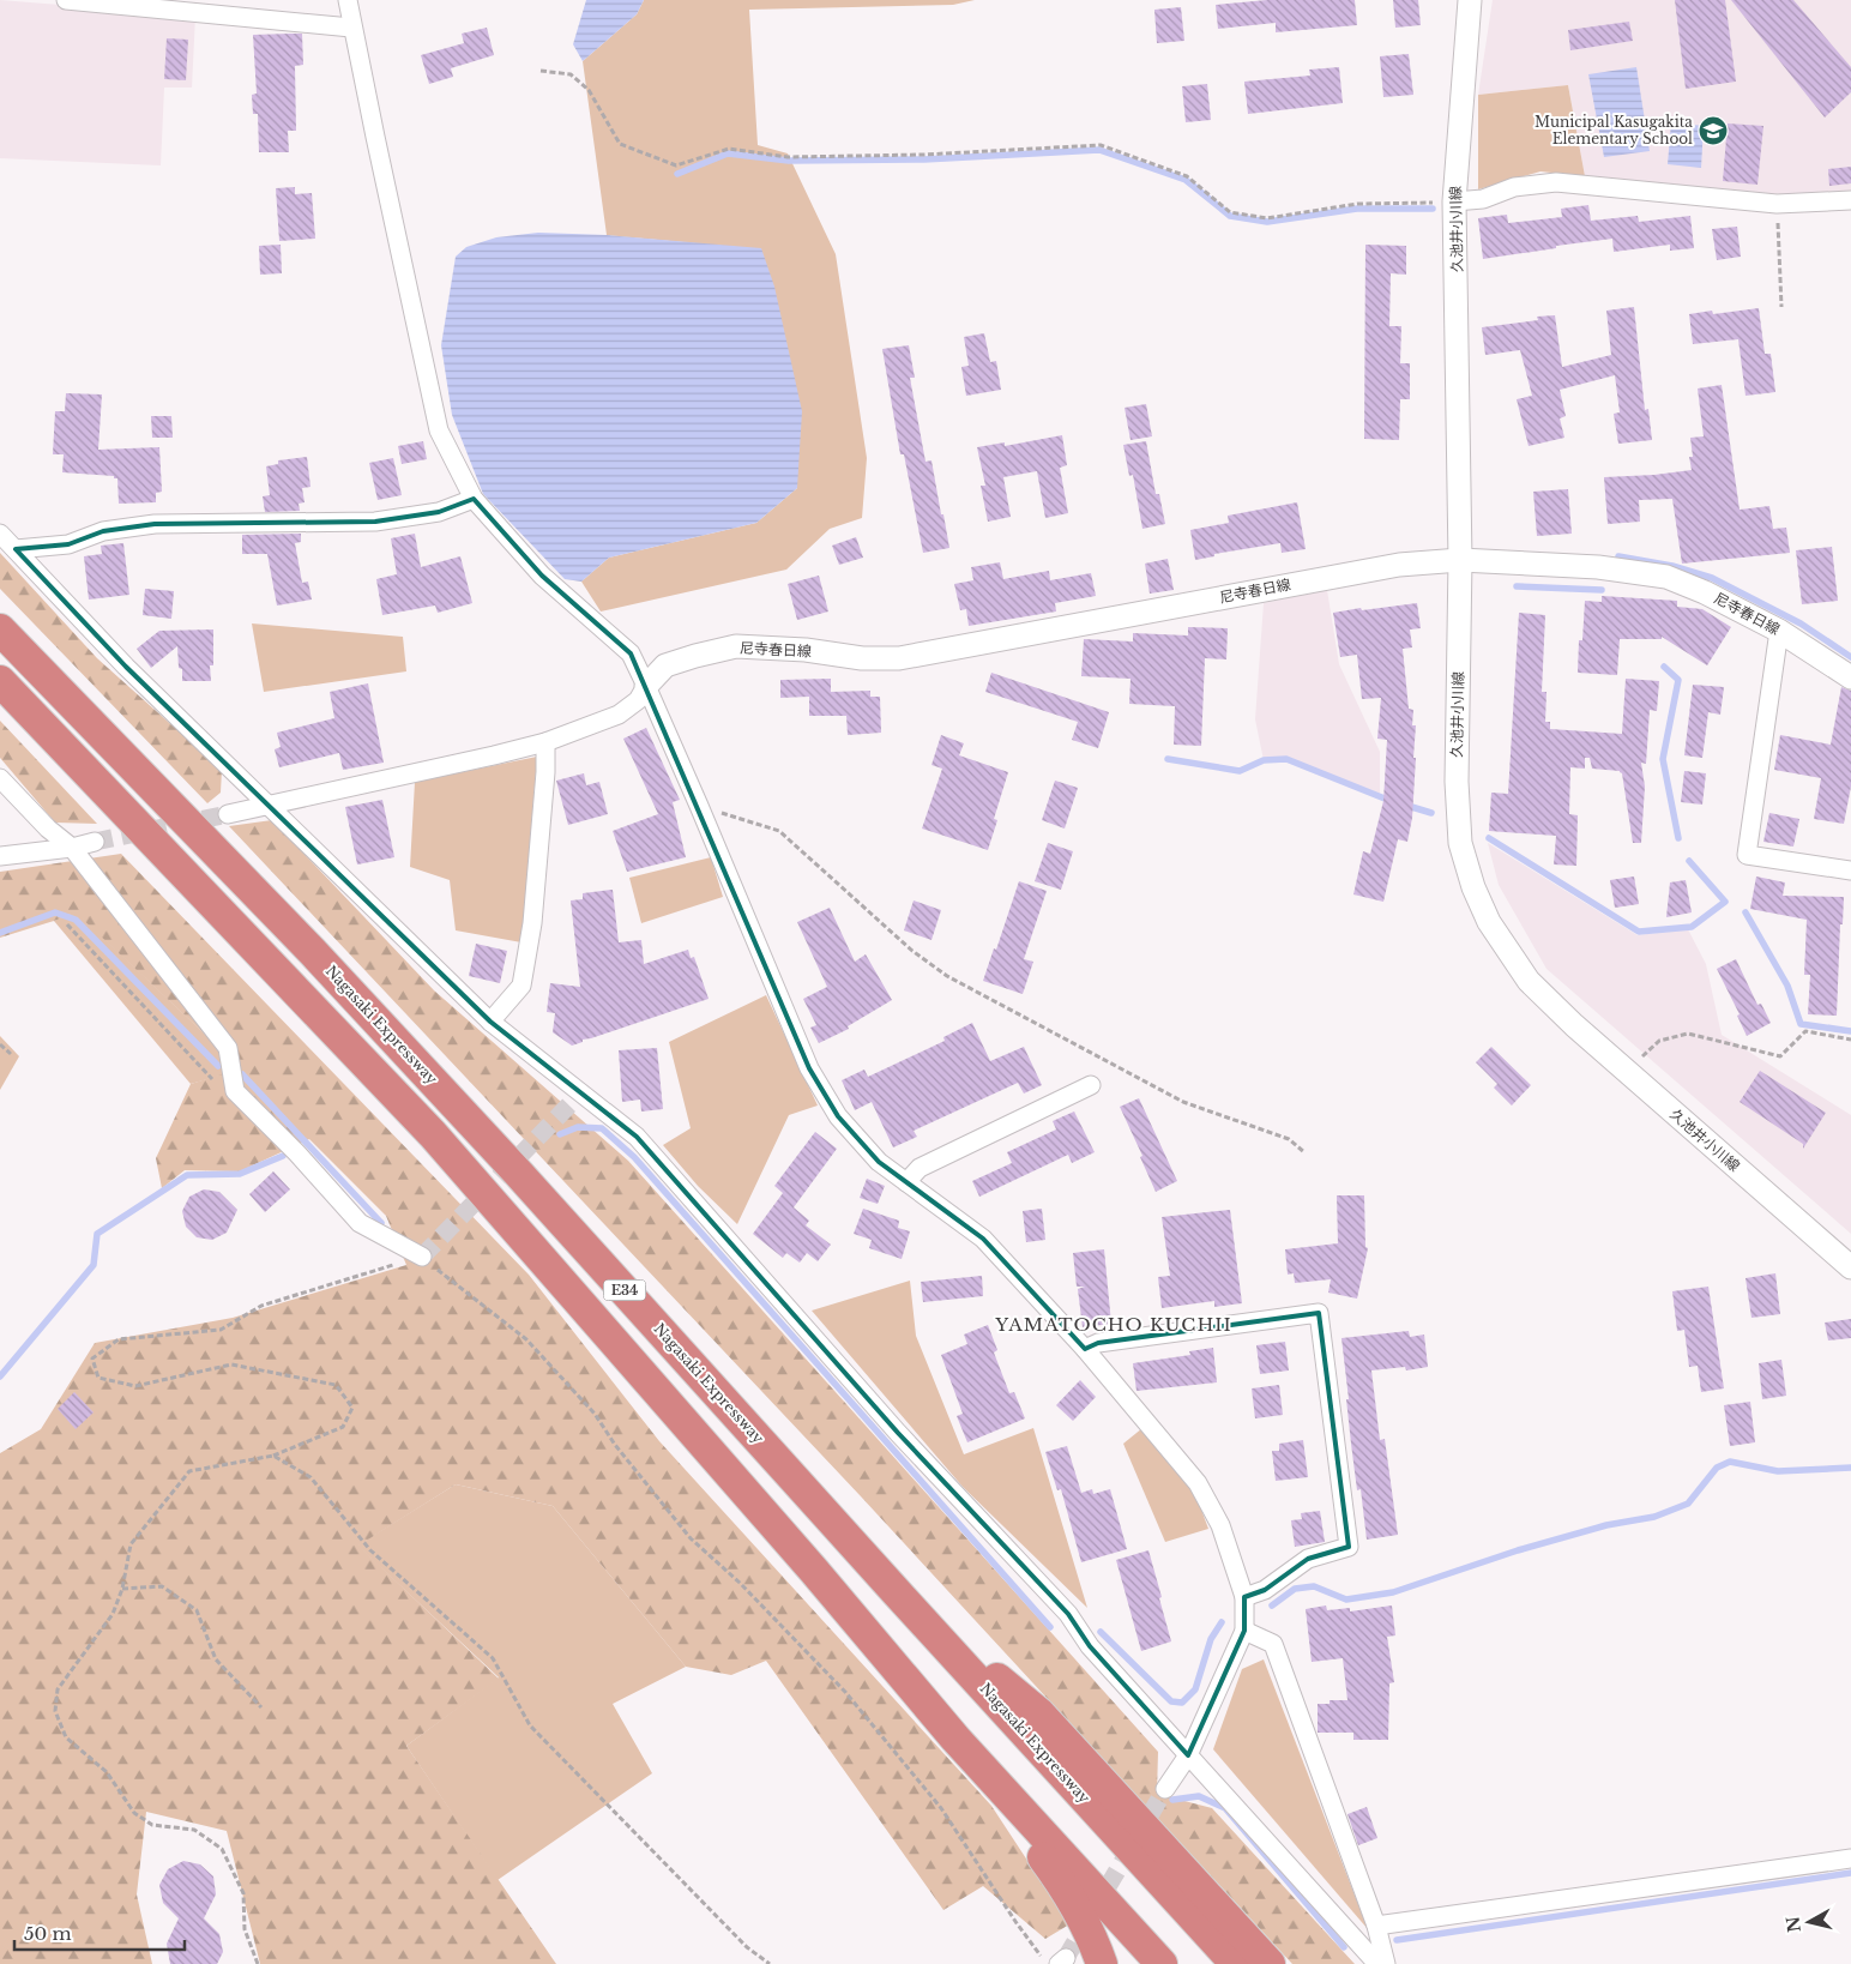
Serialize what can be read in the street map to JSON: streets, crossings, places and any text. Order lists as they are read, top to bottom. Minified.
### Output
{"streets":{"highway":["Nagasaki Expressway","E34"],"street":["久池井小川線","尼寺春日線"]},"crossings":[["久池井小川線","尼寺春日線"]],"districts":["YAMATOCHO KUCHII"],"places":{"school or university":["Municipal Kasugakita Elementary School"]},"scale_bar":"50 m","north":"left"}
